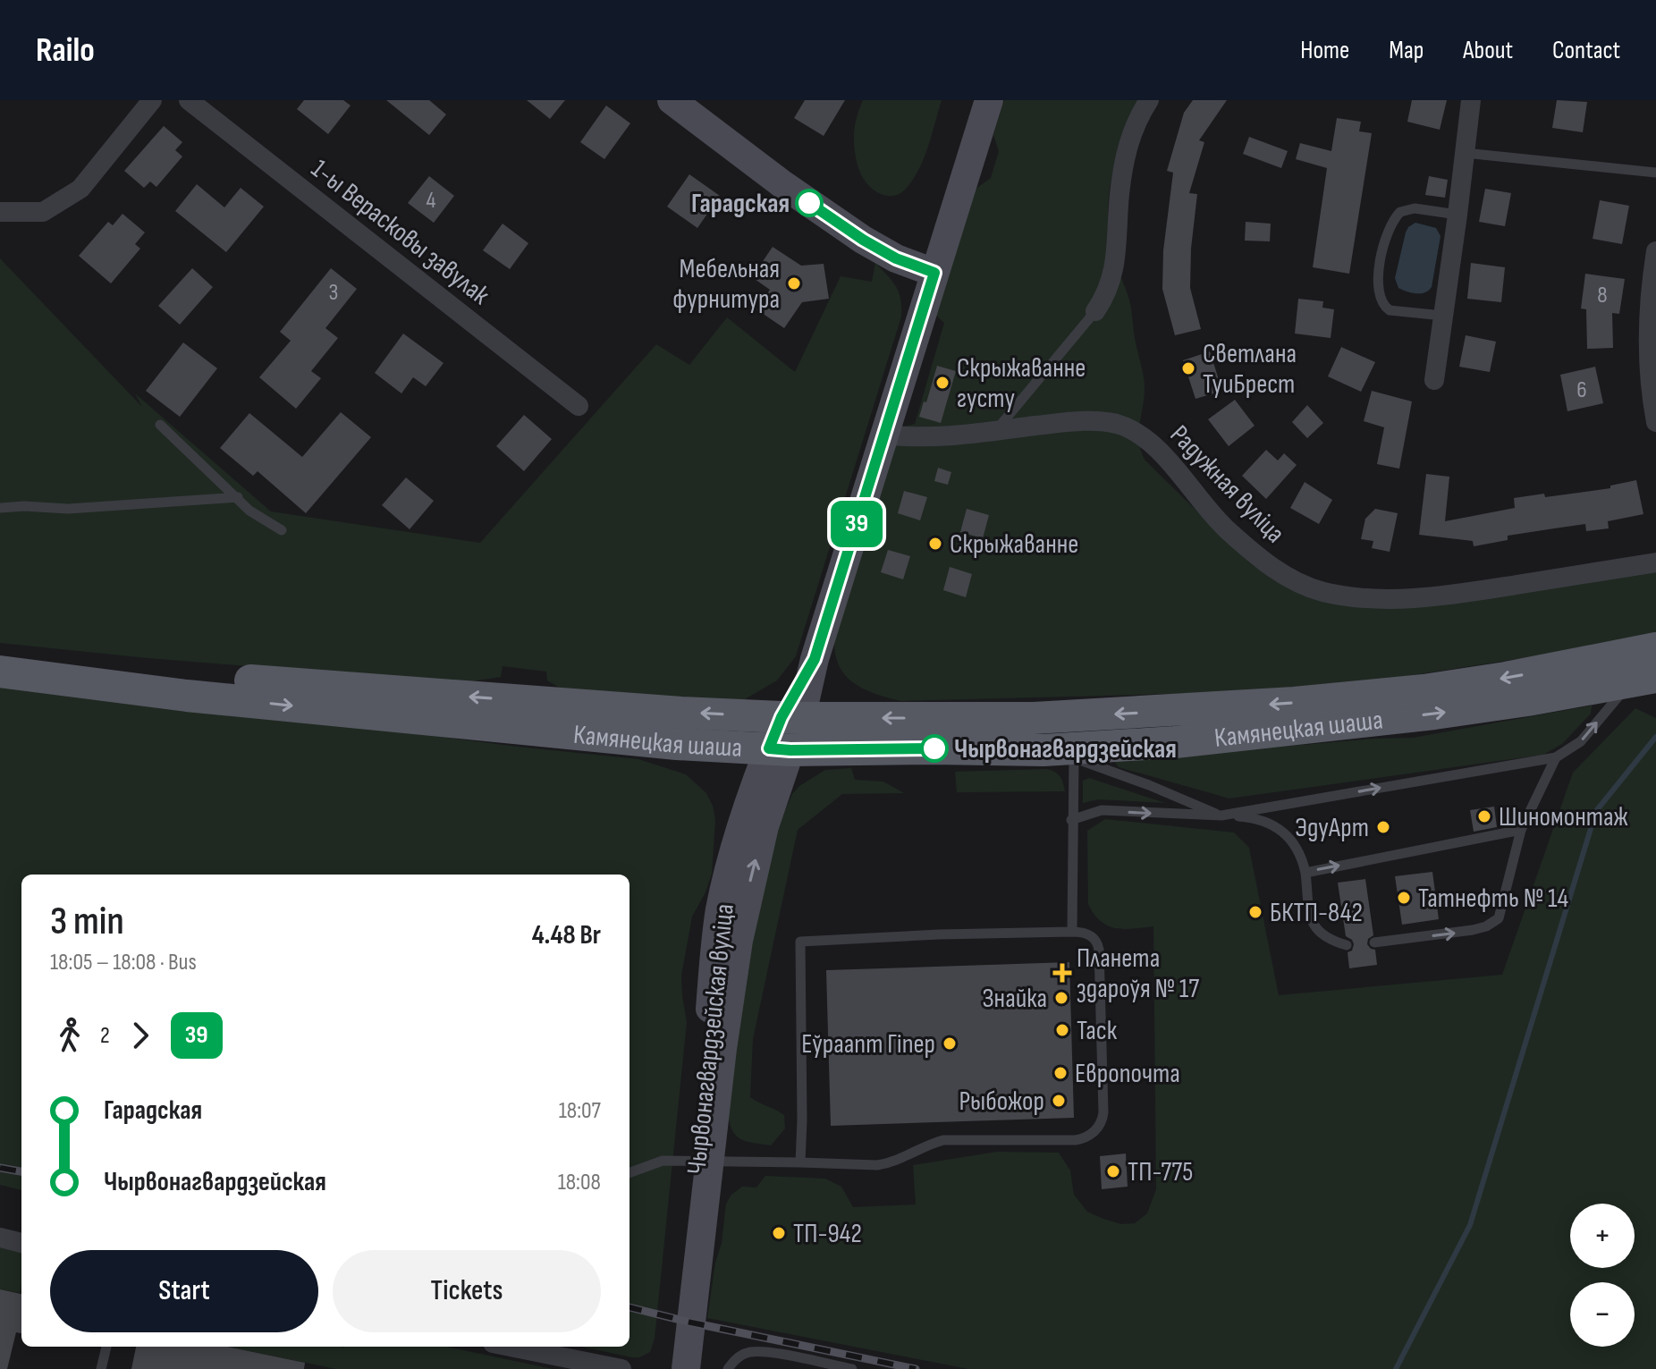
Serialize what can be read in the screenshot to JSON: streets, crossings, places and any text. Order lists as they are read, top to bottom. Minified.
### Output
{"streets":{"main road":["Камянецкая шаша","Чырвонагвардзейская вуліца"],"street":["1-ы Верасковы завулак","Радужная вуліца"]},"crossings":[["Радужная вуліца","Чырвонагвардзейская вуліца"],["Камянецкая шаша","Чырвонагвардзейская вуліца"]],"places":{"other":["Гарадская","Мебельная фурнитура","Светлана ТуиБрест","Скрыжаванне густу","Скрыжаванне","Чырвонагвардзейская","Шиномонтаж","ЭдуАрт","Татнефть № 14","БКТП-842","Знайка","Таск","Еўраапт Гіпер","Европочта","Рыбожор","ТП-775","ТП-942"],"health":["Планета здароўя № 17"]},"lines":["bus line 39"],"house_numbers":["4","3","8","6"],"page":{"header":"Railo","nav":["Home","Map","About","Contact"],"on_map":"39","heading":["3 min","18:05 – 18:08 · Bus","4.48 Br"],"legs":["2","39"],"list":[{"name":"Гарадская","value":"18:07"},{"name":"Чырвонагвардзейская","value":"18:08"}],"map_buttons":["+","−"],"buttons":["Start","Tickets"]}}
